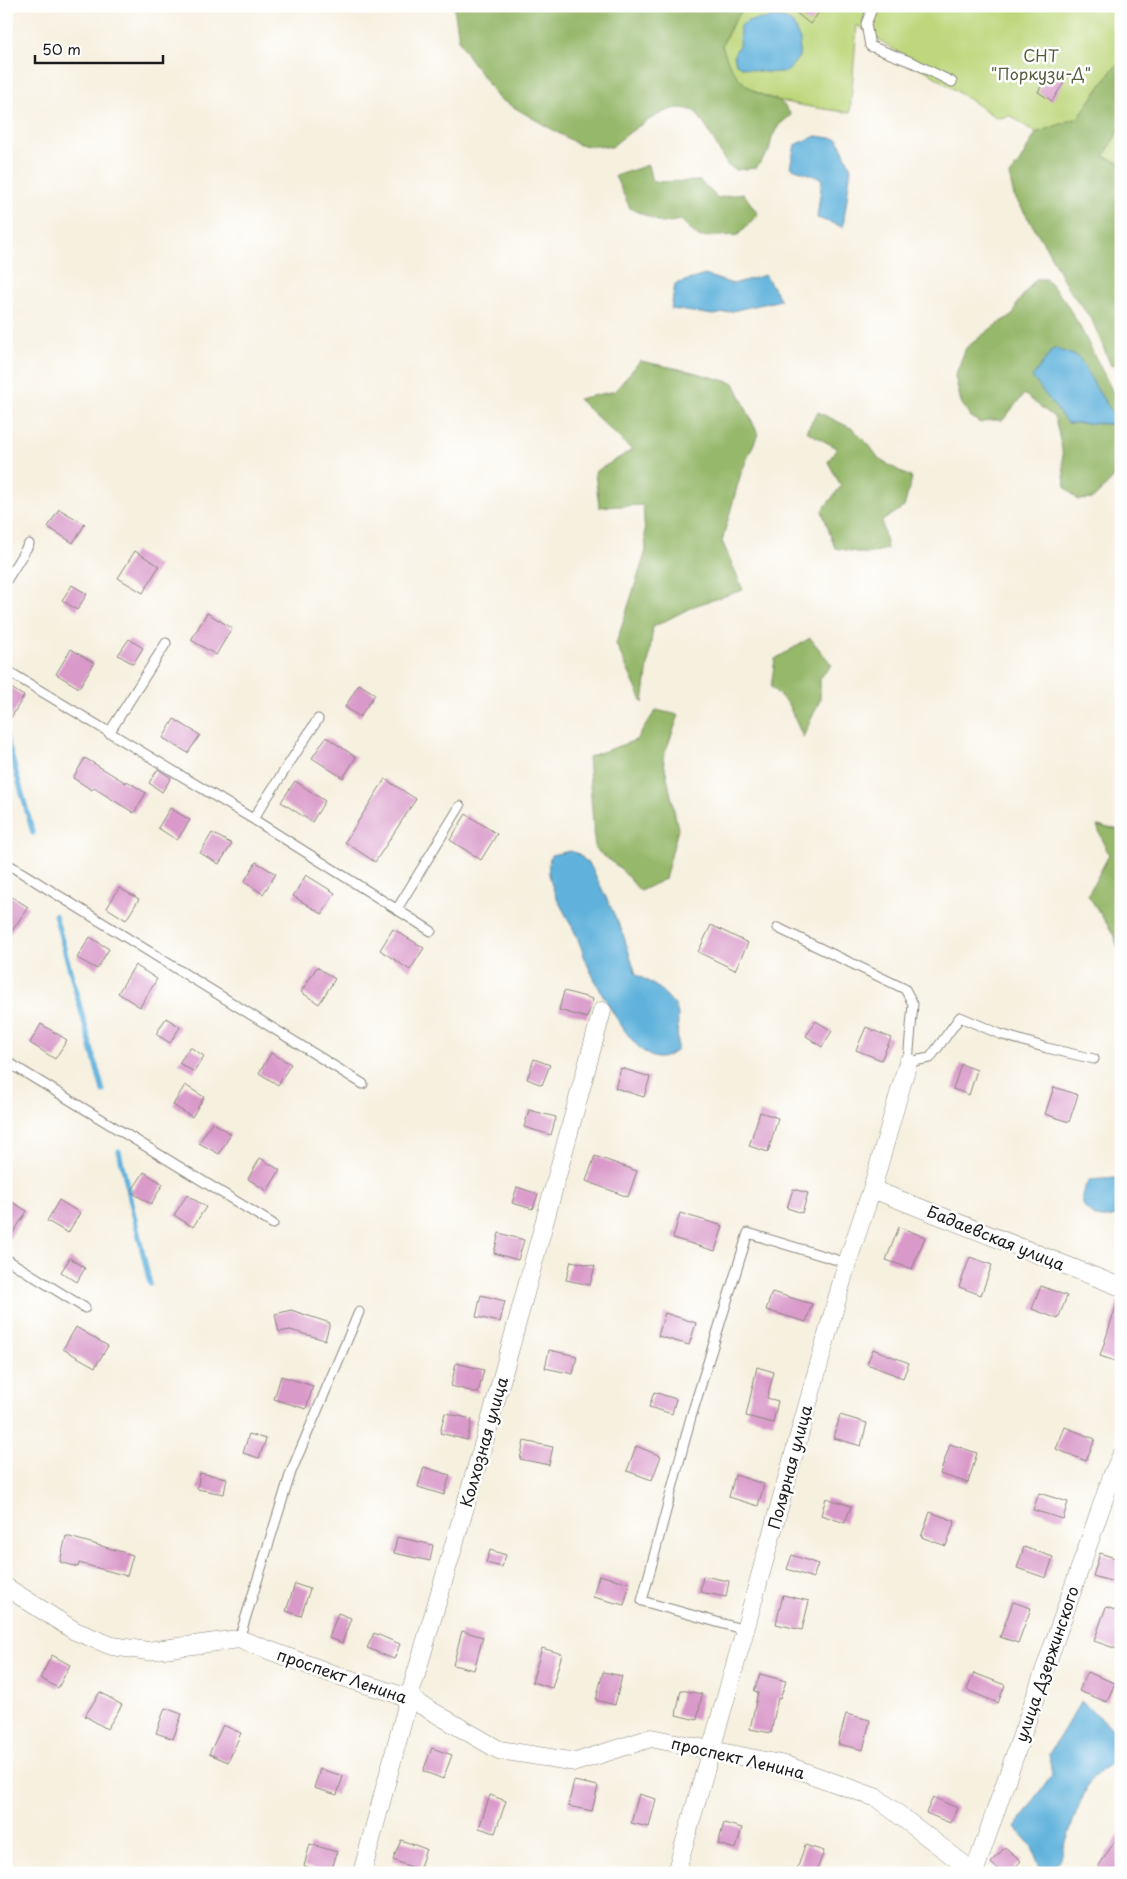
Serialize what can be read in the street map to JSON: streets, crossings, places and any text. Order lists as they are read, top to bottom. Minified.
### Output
{"streets":{"street":["Бадаевская улица","Колхозная улица","Полярная улица","улица Дзержинского","проспект Ленина"]},"crossings":[["Бадаевская улица","Полярная улица"],["Колхозная улица","проспект Ленина"],["Полярная улица","проспект Ленина"],["улица Дзержинского","проспект Ленина"]],"parks":["СНТ \"Поркузи-Д\""],"scale_bar":"50 m"}
